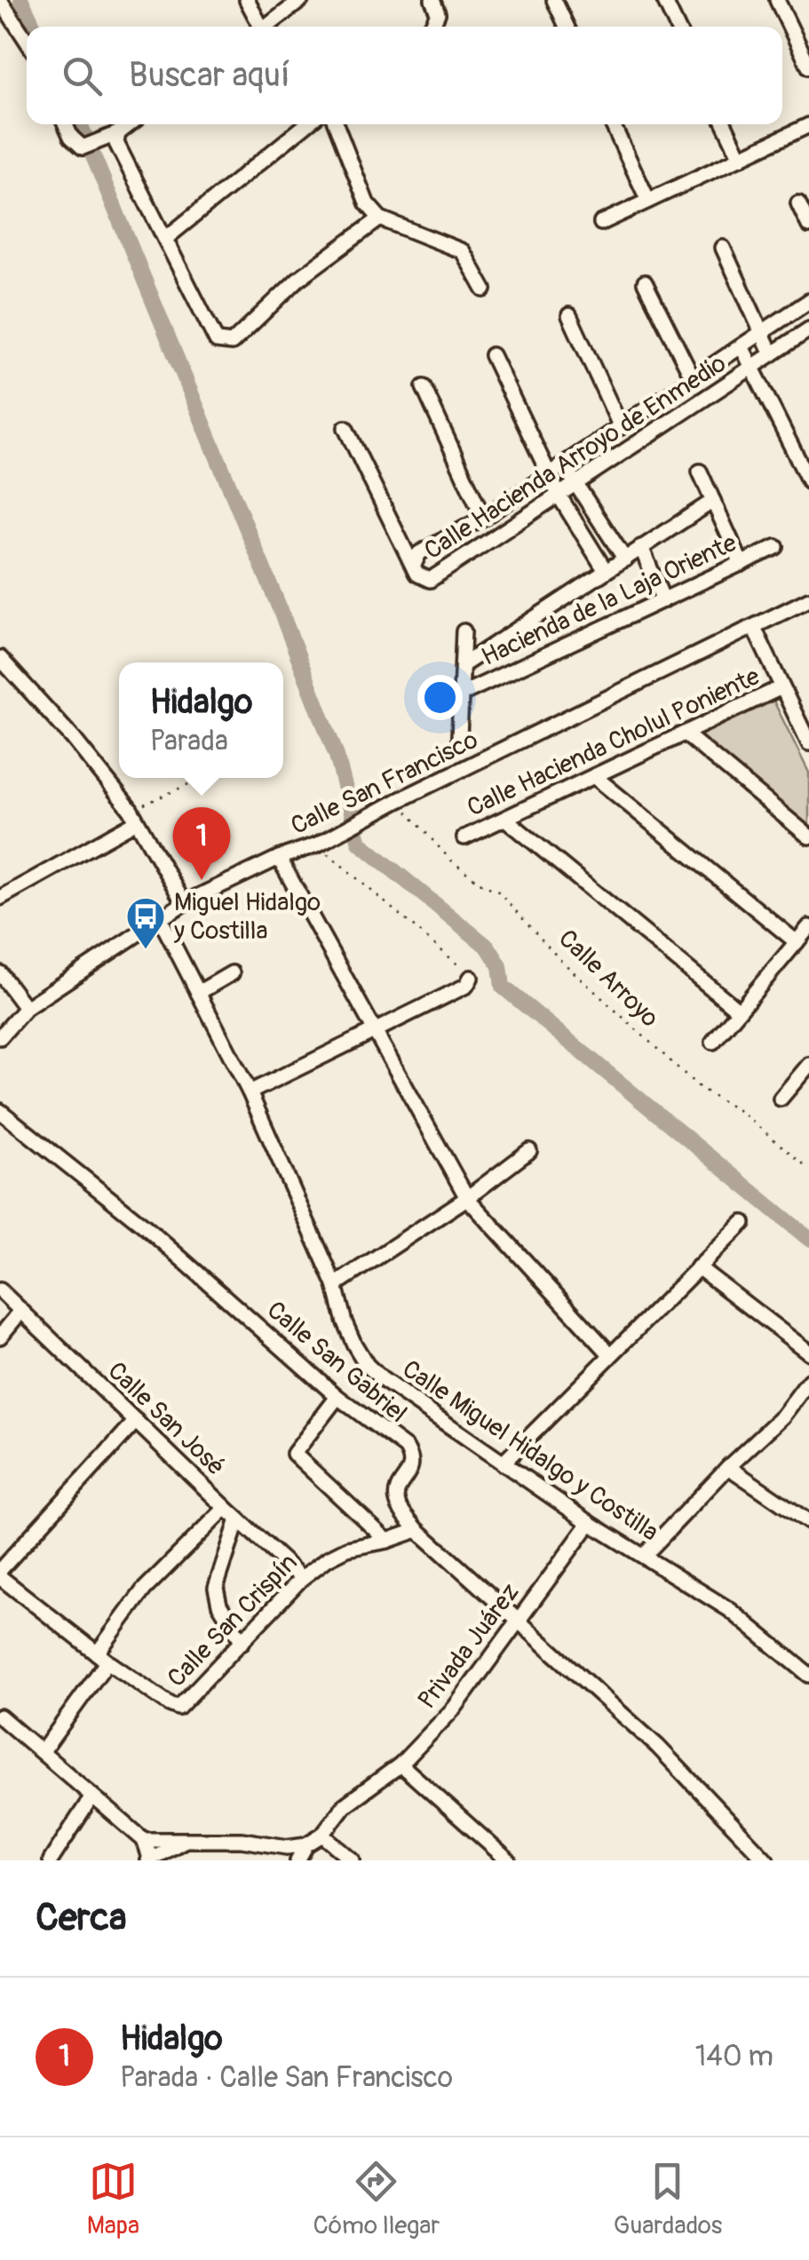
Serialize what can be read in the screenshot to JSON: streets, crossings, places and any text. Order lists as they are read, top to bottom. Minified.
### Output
{"streets":{"street":["Calle Hacienda Arroyo de Enmedio","Hacienda de la Laja Oriente","Calle Hacienda Cholul Poniente","Calle San Francisco","Calle San Gabriel","Calle San José","Calle Miguel Hidalgo y Costilla","Calle San Crispín","Privada Juárez"],"path":["Calle Arroyo"]},"crossings":[["Calle San Francisco","Calle Arroyo"],["Calle San Francisco","Calle Miguel Hidalgo y Costilla"],["Calle San Gabriel","Calle San Crispín"],["Calle San Gabriel","Privada Juárez"],["Calle San José","Calle San Crispín"],["Calle Miguel Hidalgo y Costilla","Privada Juárez"]],"places":{"bus stop":["Miguel Hidalgo y Costilla"]},"page":{"search":"Buscar aquí","popup":["Hidalgo","Parada"],"pins":"1","heading":"Cerca","list":[{"mark":"1","name":"Hidalgo","note":"Parada · Calle San Francisco","value":"140 m"}],"nav":["Mapa","Cómo llegar","Guardados"]}}
